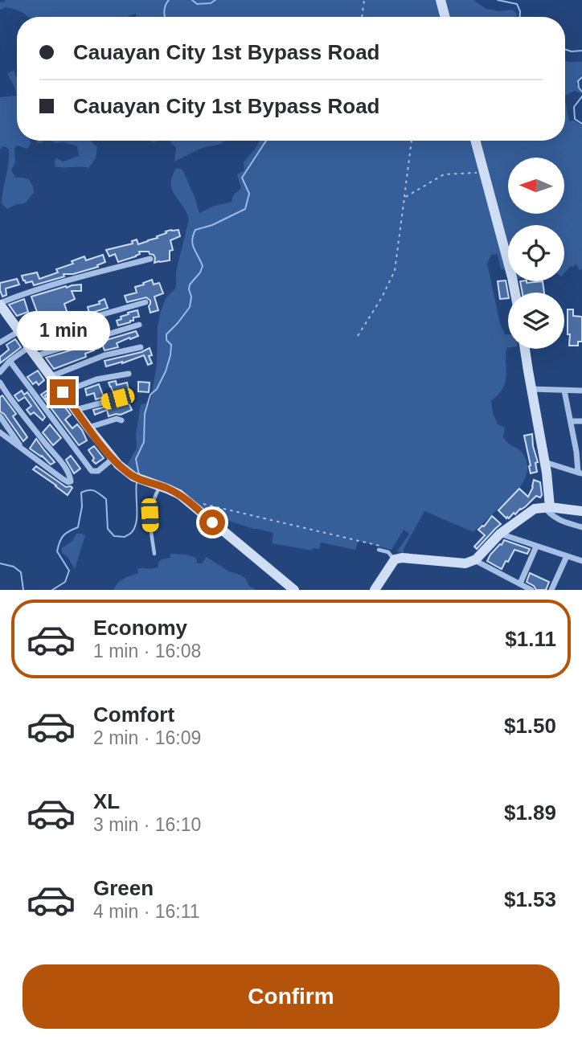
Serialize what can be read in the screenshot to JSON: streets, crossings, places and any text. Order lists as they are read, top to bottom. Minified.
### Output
{"north":"left","page":{"banner":["Cauayan City 1st Bypass Road","Cauayan City 1st Bypass Road"],"bubble":"1 min","list":[{"name":"Economy","note":"1 min · 16:08","value":"$1.11"},{"name":"Comfort","note":"2 min · 16:09","value":"$1.50"},{"name":"XL","note":"3 min · 16:10","value":"$1.89"},{"name":"Green","note":"4 min · 16:11","value":"$1.53"}],"buttons":"Confirm"}}
